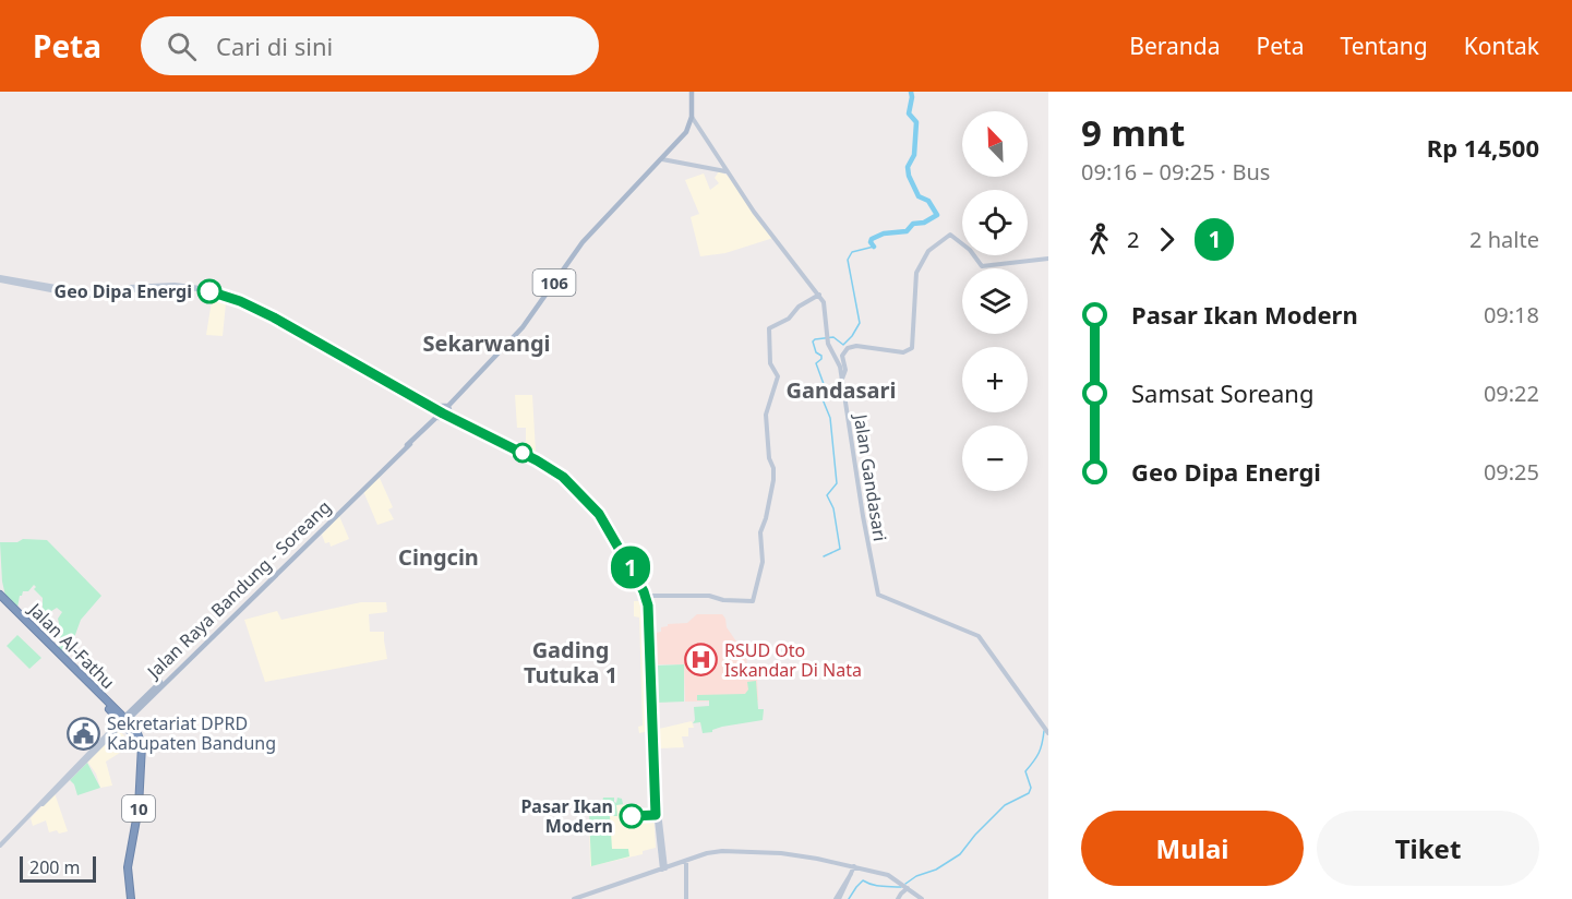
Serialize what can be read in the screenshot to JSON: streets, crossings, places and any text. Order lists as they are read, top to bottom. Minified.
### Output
{"streets":{"highway":["Jalan Al-Fathu","10"],"main road":["106","Jalan Gandasari","Jalan Raya Bandung - Soreang"]},"crossings":[["Jalan Gandasari","Jalan Raya Bandung - Soreang"],["Jalan Raya Bandung - Soreang","Jalan Al-Fathu"],["Jalan Raya Bandung - Soreang","10"],["Jalan Al-Fathu","10"]],"districts":["Sekarwangi","Gandasari","Cingcin","Gading Tutuka 1"],"places":{"other":["Geo Dipa Energi","Pasar Ikan Modern"],"hospital":["RSUD Oto Iskandar Di Nata"],"public building":["Sekretariat DPRD Kabupaten Bandung"]},"lines":["bus line 1"],"scale_bar":"200 m","north":"top left","page":{"header":"Peta","search":"Cari di sini","nav":["Beranda","Peta","Tentang","Kontak"],"on_map":"1","heading":["9 mnt","09:16 – 09:25 · Bus","Rp 14,500"],"map_buttons":["+","−"],"legs":["2","1","2 halte"],"list":[{"name":"Pasar Ikan Modern","value":"09:18"},{"name":"Samsat Soreang","value":"09:22"},{"name":"Geo Dipa Energi","value":"09:25"}],"buttons":["Mulai","Tiket"],"scale":"200 m"}}
